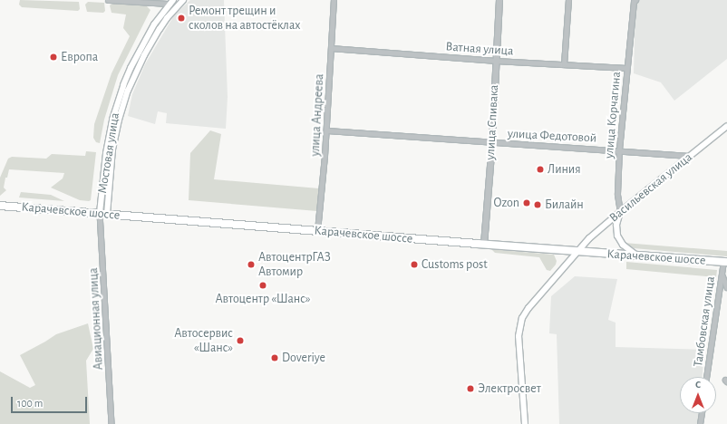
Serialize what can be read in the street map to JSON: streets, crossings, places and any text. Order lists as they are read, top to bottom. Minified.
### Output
{"streets":{"highway":["Карачевское шоссе"],"main road":["Мостовая улица","Васильевская улица"],"street":["Ватная улица","улица Андреева","улица Корчагина","улица Спивака","улица Федотовой","Авиационная улица","Тамбовская улица"]},"crossings":[["Ватная улица","улица Андреева"],["Ватная улица","улица Корчагина"],["Ватная улица","улица Спивака"],["улица Андреева","улица Федотовой"],["улица Андреева","Карачевское шоссе"],["улица Корчагина","улица Федотовой"],["улица Корчагина","Васильевская улица"],["улица Спивака","улица Федотовой"],["улица Спивака","Карачевское шоссе"],["улица Федотовой","Васильевская улица"],["Мостовая улица","Карачевское шоссе"],["Мостовая улица","Авиационная улица"],["Васильевская улица","Карачевское шоссе"],["Карачевское шоссе","Авиационная улица"],["Карачевское шоссе","Тамбовская улица"]],"places":["Ремонт трещин и сколов на автостёклах","Европа","Линия","Ozon","Билайн","АвтоцентрГАЗ Автомир","Customs post","Автоцентр «Шанс»","Автосервис «Шанс»","Doveriye","Электросвет"],"scale_bar":"100 m","north":"top"}
